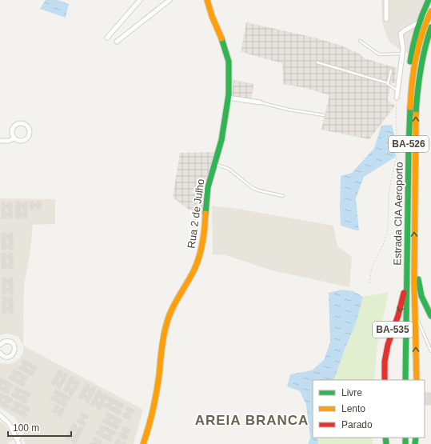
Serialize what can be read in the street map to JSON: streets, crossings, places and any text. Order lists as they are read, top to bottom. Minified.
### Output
{"streets":{"main road":["BA-526","Rua 2 de Julho","Estrada CIA Aeroporto","BA-535"]},"crossings":[["BA-526","Estrada CIA Aeroporto"],["Estrada CIA Aeroporto","BA-535"]],"districts":["AREIA BRANCA"],"legend":["Livre","Lento","Parado"],"scale_bar":"100 m"}
